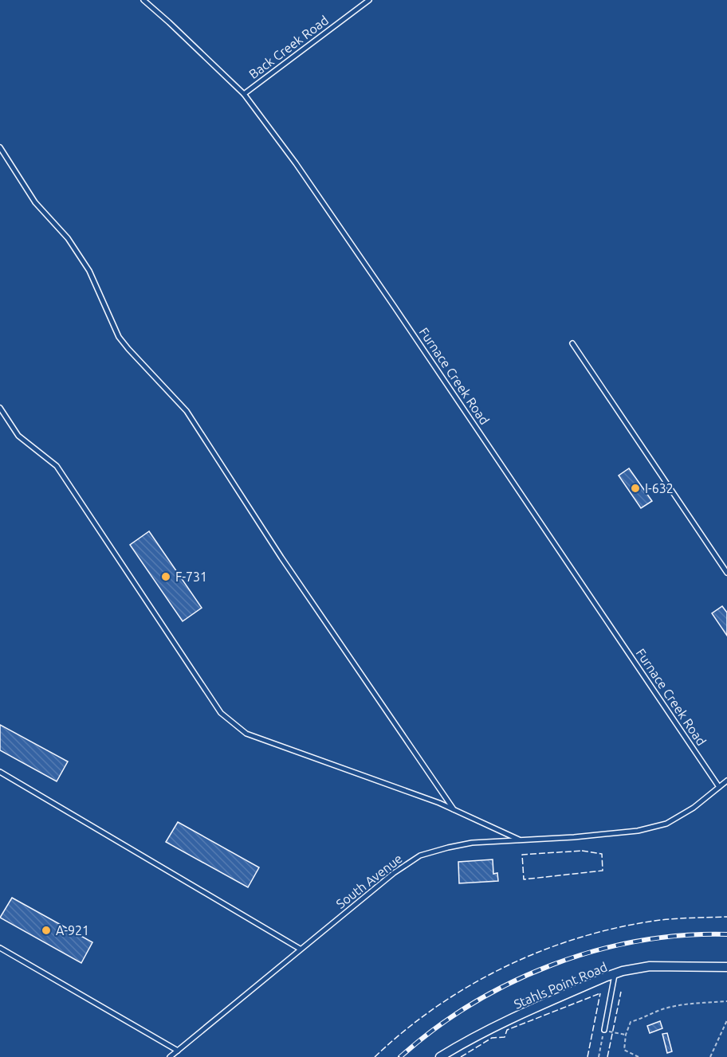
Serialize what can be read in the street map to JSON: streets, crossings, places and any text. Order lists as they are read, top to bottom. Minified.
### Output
{"streets":{"street":["Stahls Point Road"],"lane":["Back Creek Road","Furnace Creek Road","South Avenue"]},"crossings":[["Back Creek Road","Furnace Creek Road"],["Furnace Creek Road","South Avenue"]],"places":["I-632","F-731","A-921"]}
